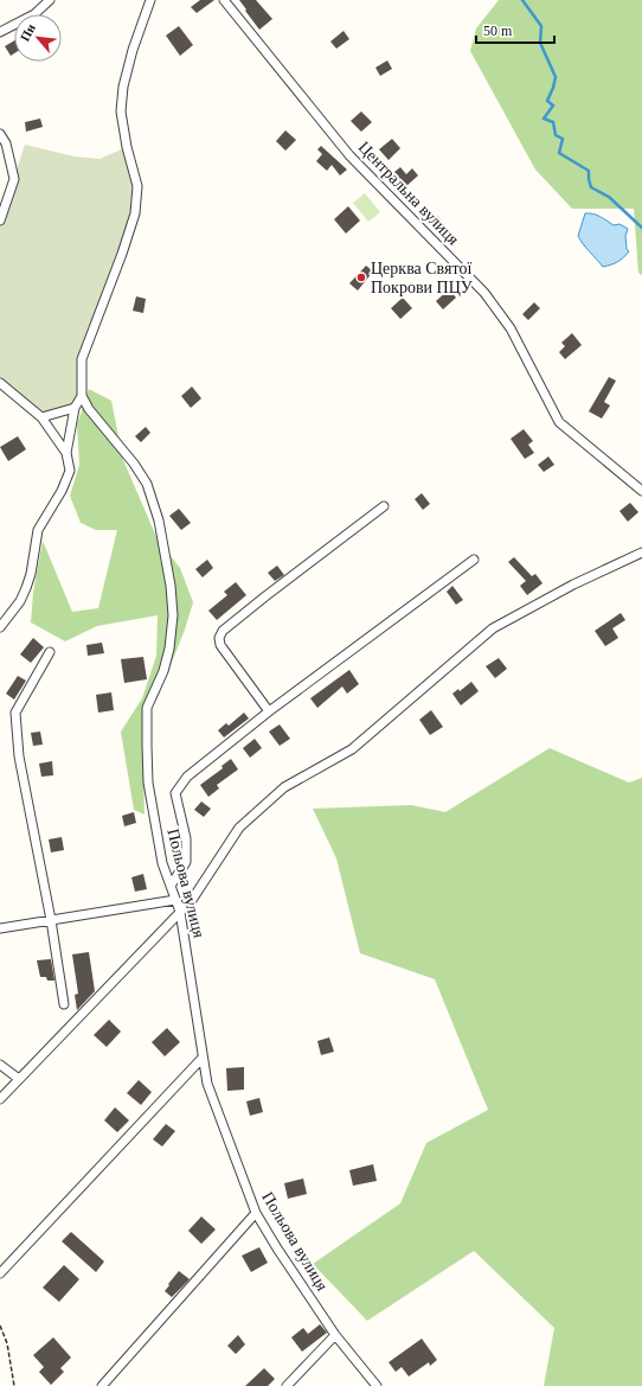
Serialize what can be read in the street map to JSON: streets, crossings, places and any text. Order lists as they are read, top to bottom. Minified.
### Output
{"streets":{"street":["Центральна вулиця","Польова вулиця"]},"places":["Церква Святої Покрови ПЦУ"],"scale_bar":"50 m","north":"top left"}
